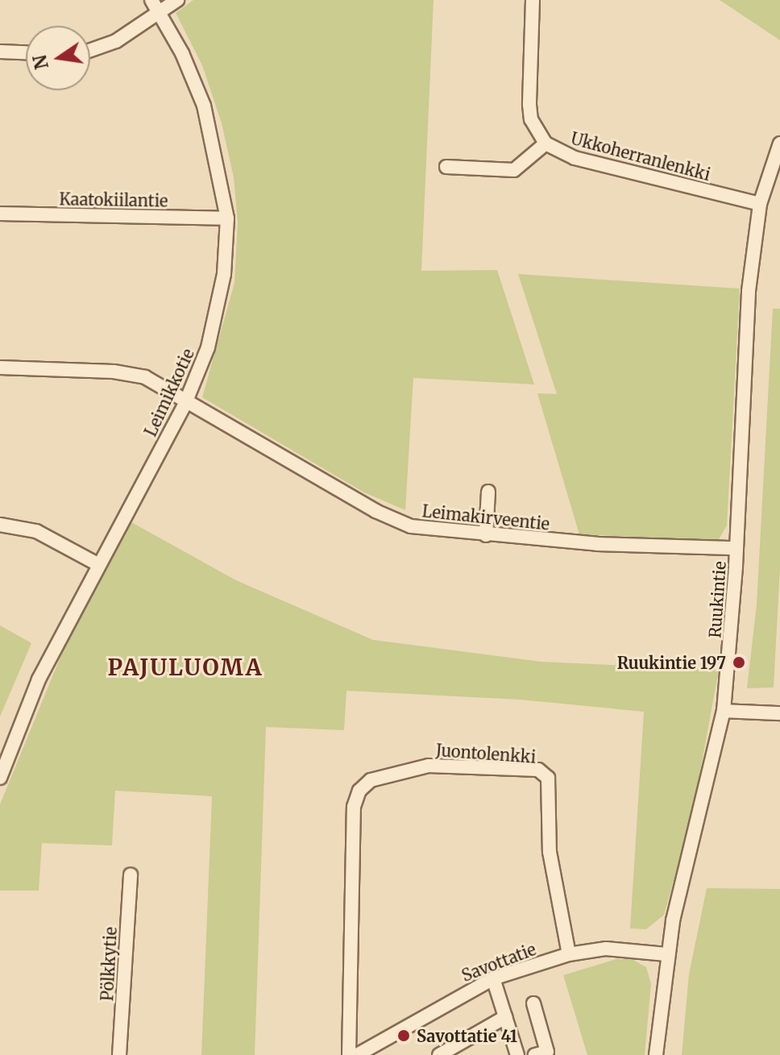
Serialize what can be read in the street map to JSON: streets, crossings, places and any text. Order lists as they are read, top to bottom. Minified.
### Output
{"streets":{"street":["Ukkoherranlenkki","Kaatokiilantie","Leimikkotie","Leimakirveentie","Ruukintie","Juontolenkki","Savottatie","Pölkkytie"]},"crossings":[["Ukkoherranlenkki","Ruukintie"],["Kaatokiilantie","Leimikkotie"],["Leimikkotie","Leimakirveentie"],["Leimakirveentie","Ruukintie"],["Ruukintie","Savottatie"],["Juontolenkki","Savottatie"]],"districts":["PAJULUOMA"],"places":["Ruukintie 197","Savottatie 41"],"north":"left"}
